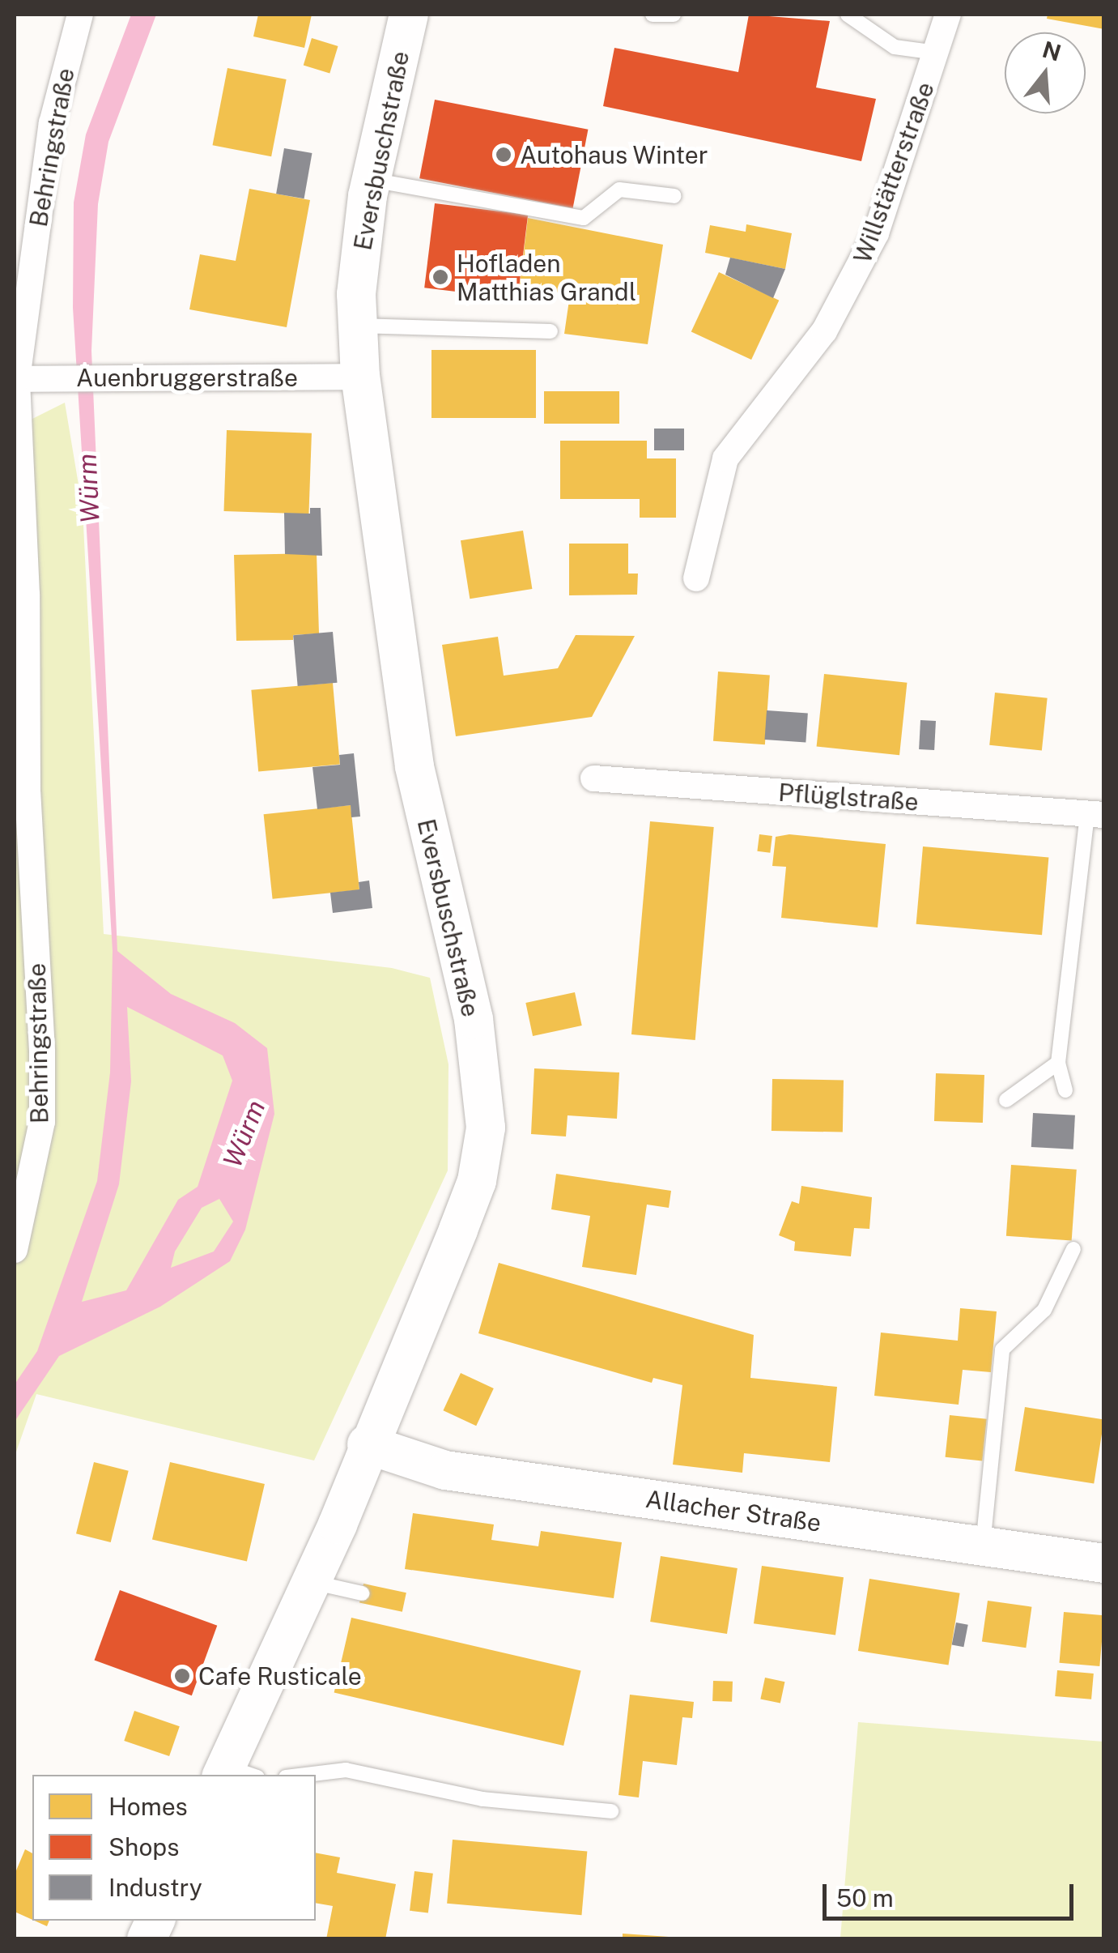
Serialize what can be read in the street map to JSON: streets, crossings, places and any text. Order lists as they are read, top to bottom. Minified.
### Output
{"streets":{"main road":["Eversbuschstraße","Allacher Straße"],"street":["Behringstraße","Willstätterstraße","Auenbruggerstraße","Pflüglstraße"]},"crossings":[["Behringstraße","Auenbruggerstraße"],["Eversbuschstraße","Auenbruggerstraße"],["Eversbuschstraße","Allacher Straße"]],"water":["Würm"],"places":["Autohaus Winter","Hofladen Matthias Grandl","Cafe Rusticale"],"legend":["Homes","Shops","Industry"],"scale_bar":"50 m","north":"top"}
